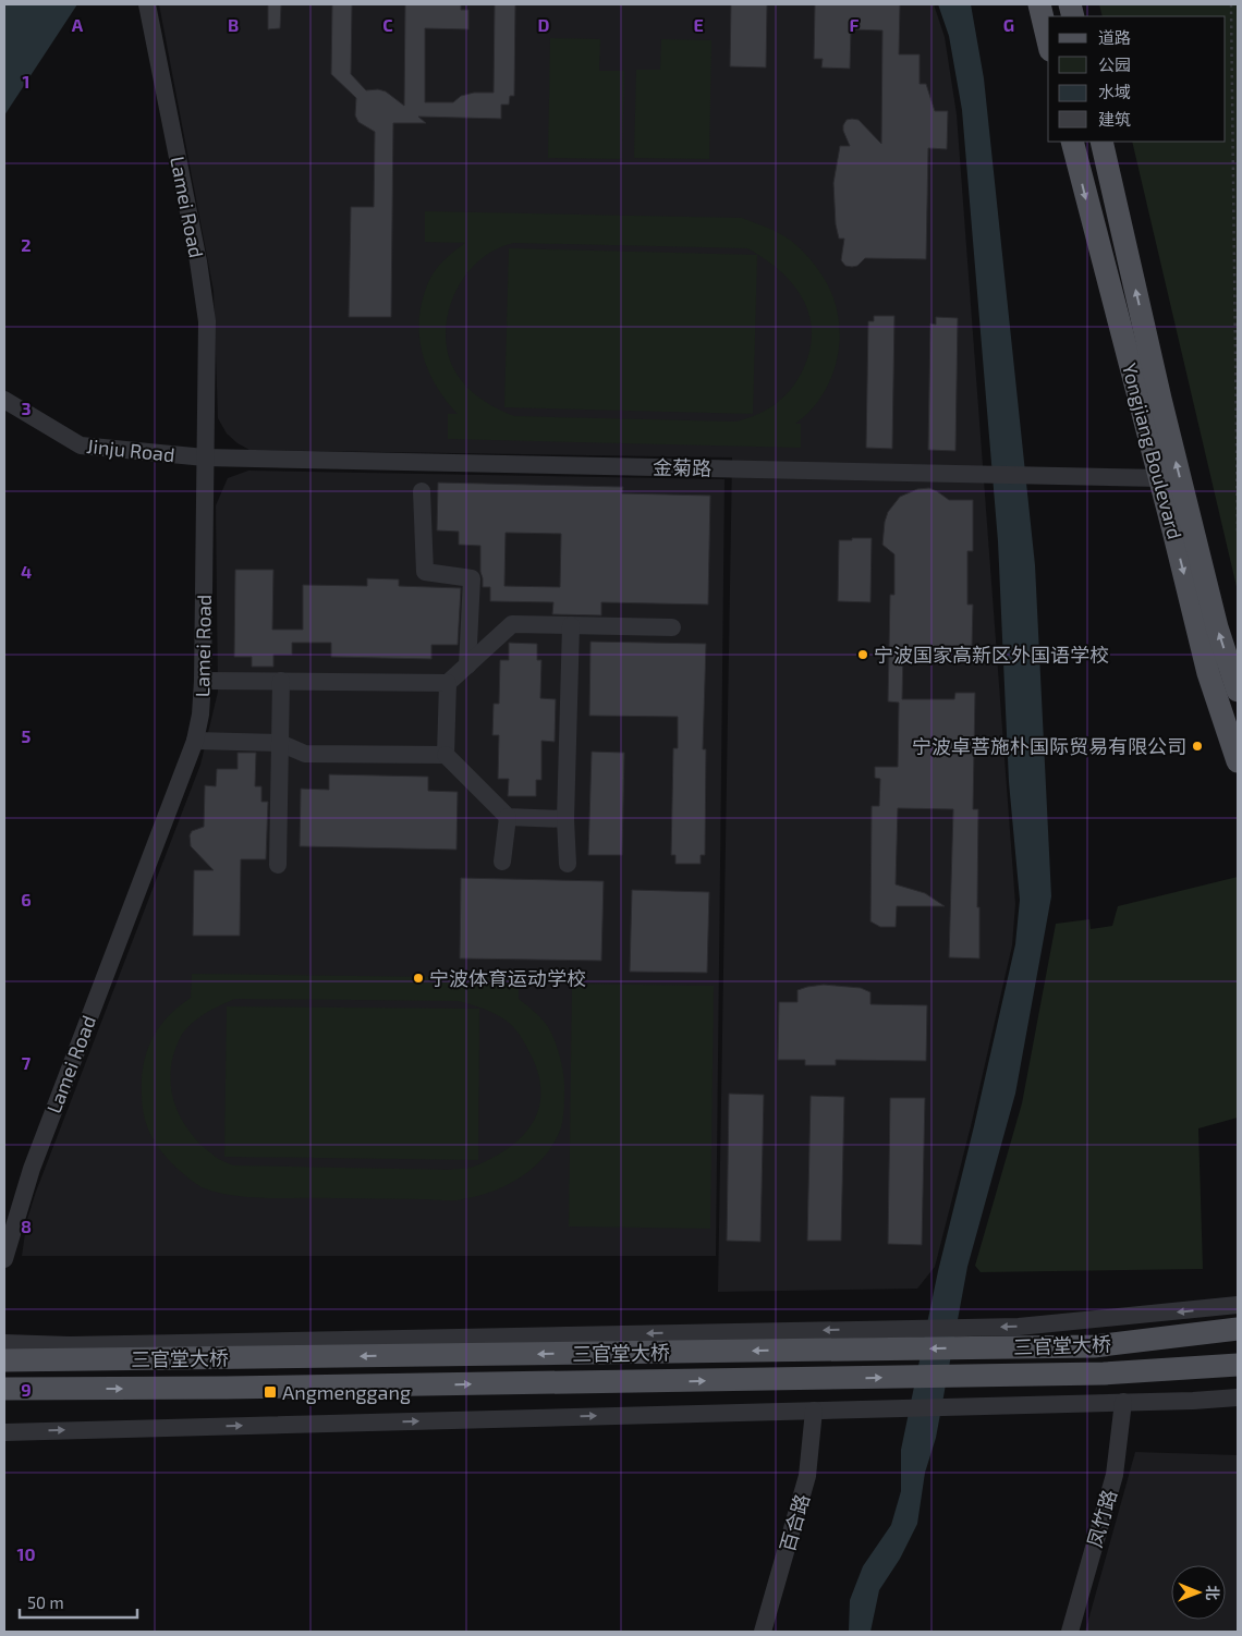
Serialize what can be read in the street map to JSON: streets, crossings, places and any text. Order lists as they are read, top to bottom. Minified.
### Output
{"streets":{"main road":["Yongjiang Boulevard","三官堂大桥"],"street":["Lamei Road","Jinju Road","金菊路","凤竹路","百合路"]},"crossings":[["Lamei Road","Jinju Road"],["Lamei Road","金菊路"],["Jinju Road","金菊路"],["Yongjiang Boulevard","金菊路"]],"places":{"other":["宁波国家高新区外国语学校","宁波卓菩施朴国际贸易有限公司","宁波体育运动学校"],"transit":["Angmenggang"]},"legend":["道路","公园","水域","建筑"],"scale_bar":"50 m","north":"right","grid":{"columns":["A","B","C","D","E","F","G"],"rows":["1","2","3","4","5","6","7","8","9","10"]}}
